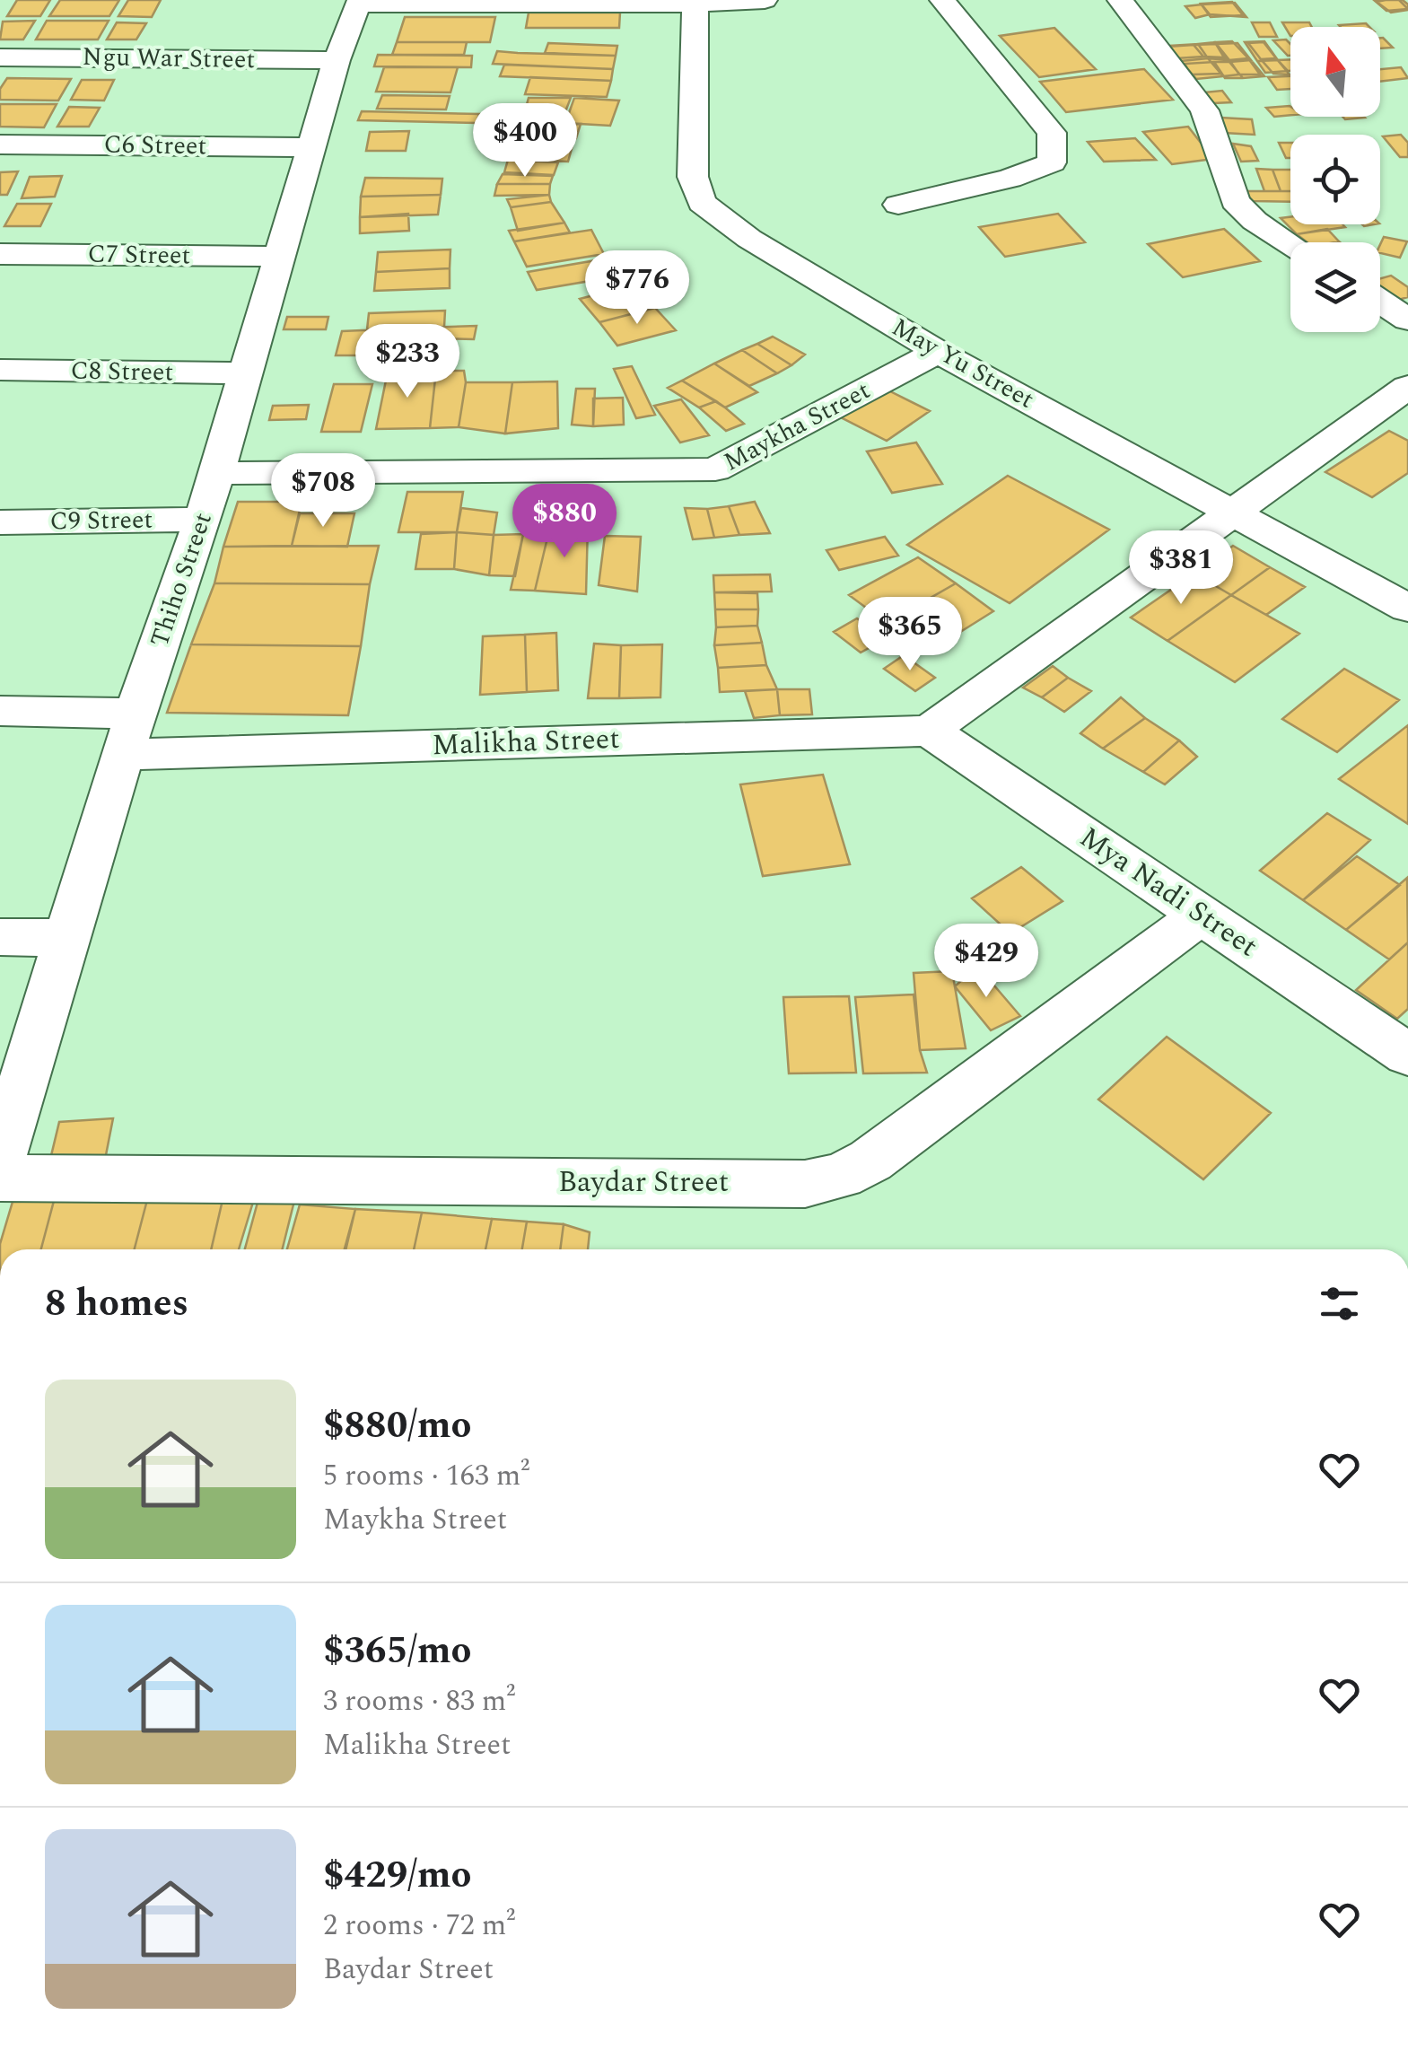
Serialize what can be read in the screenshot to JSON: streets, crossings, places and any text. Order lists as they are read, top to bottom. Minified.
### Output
{"streets":{"street":["Ngu War Street","C6 Street","C7 Street","May Yu Street","C8 Street","Maykha Street","C9 Street","Thiho Street","Malikha Street","Mya Nadi Street","Baydar Street"]},"crossings":[["Ngu War Street","Thiho Street"],["C6 Street","Thiho Street"],["C7 Street","Thiho Street"],["May Yu Street","Maykha Street"],["C8 Street","Thiho Street"],["Maykha Street","Thiho Street"],["C9 Street","Thiho Street"],["Thiho Street","Malikha Street"],["Malikha Street","Mya Nadi Street"],["Mya Nadi Street","Baydar Street"]],"north":"top","page":{"price":["$400","$776","$233","$708","$880","$381","$365","$429"],"heading":"8 homes","list":[{"name":"$880/mo","note":"5 rooms · 163 m² · Maykha Street"},{"name":"$365/mo","note":"3 rooms · 83 m² · Malikha Street"},{"name":"$429/mo","note":"2 rooms · 72 m² · Baydar Street"}]}}
